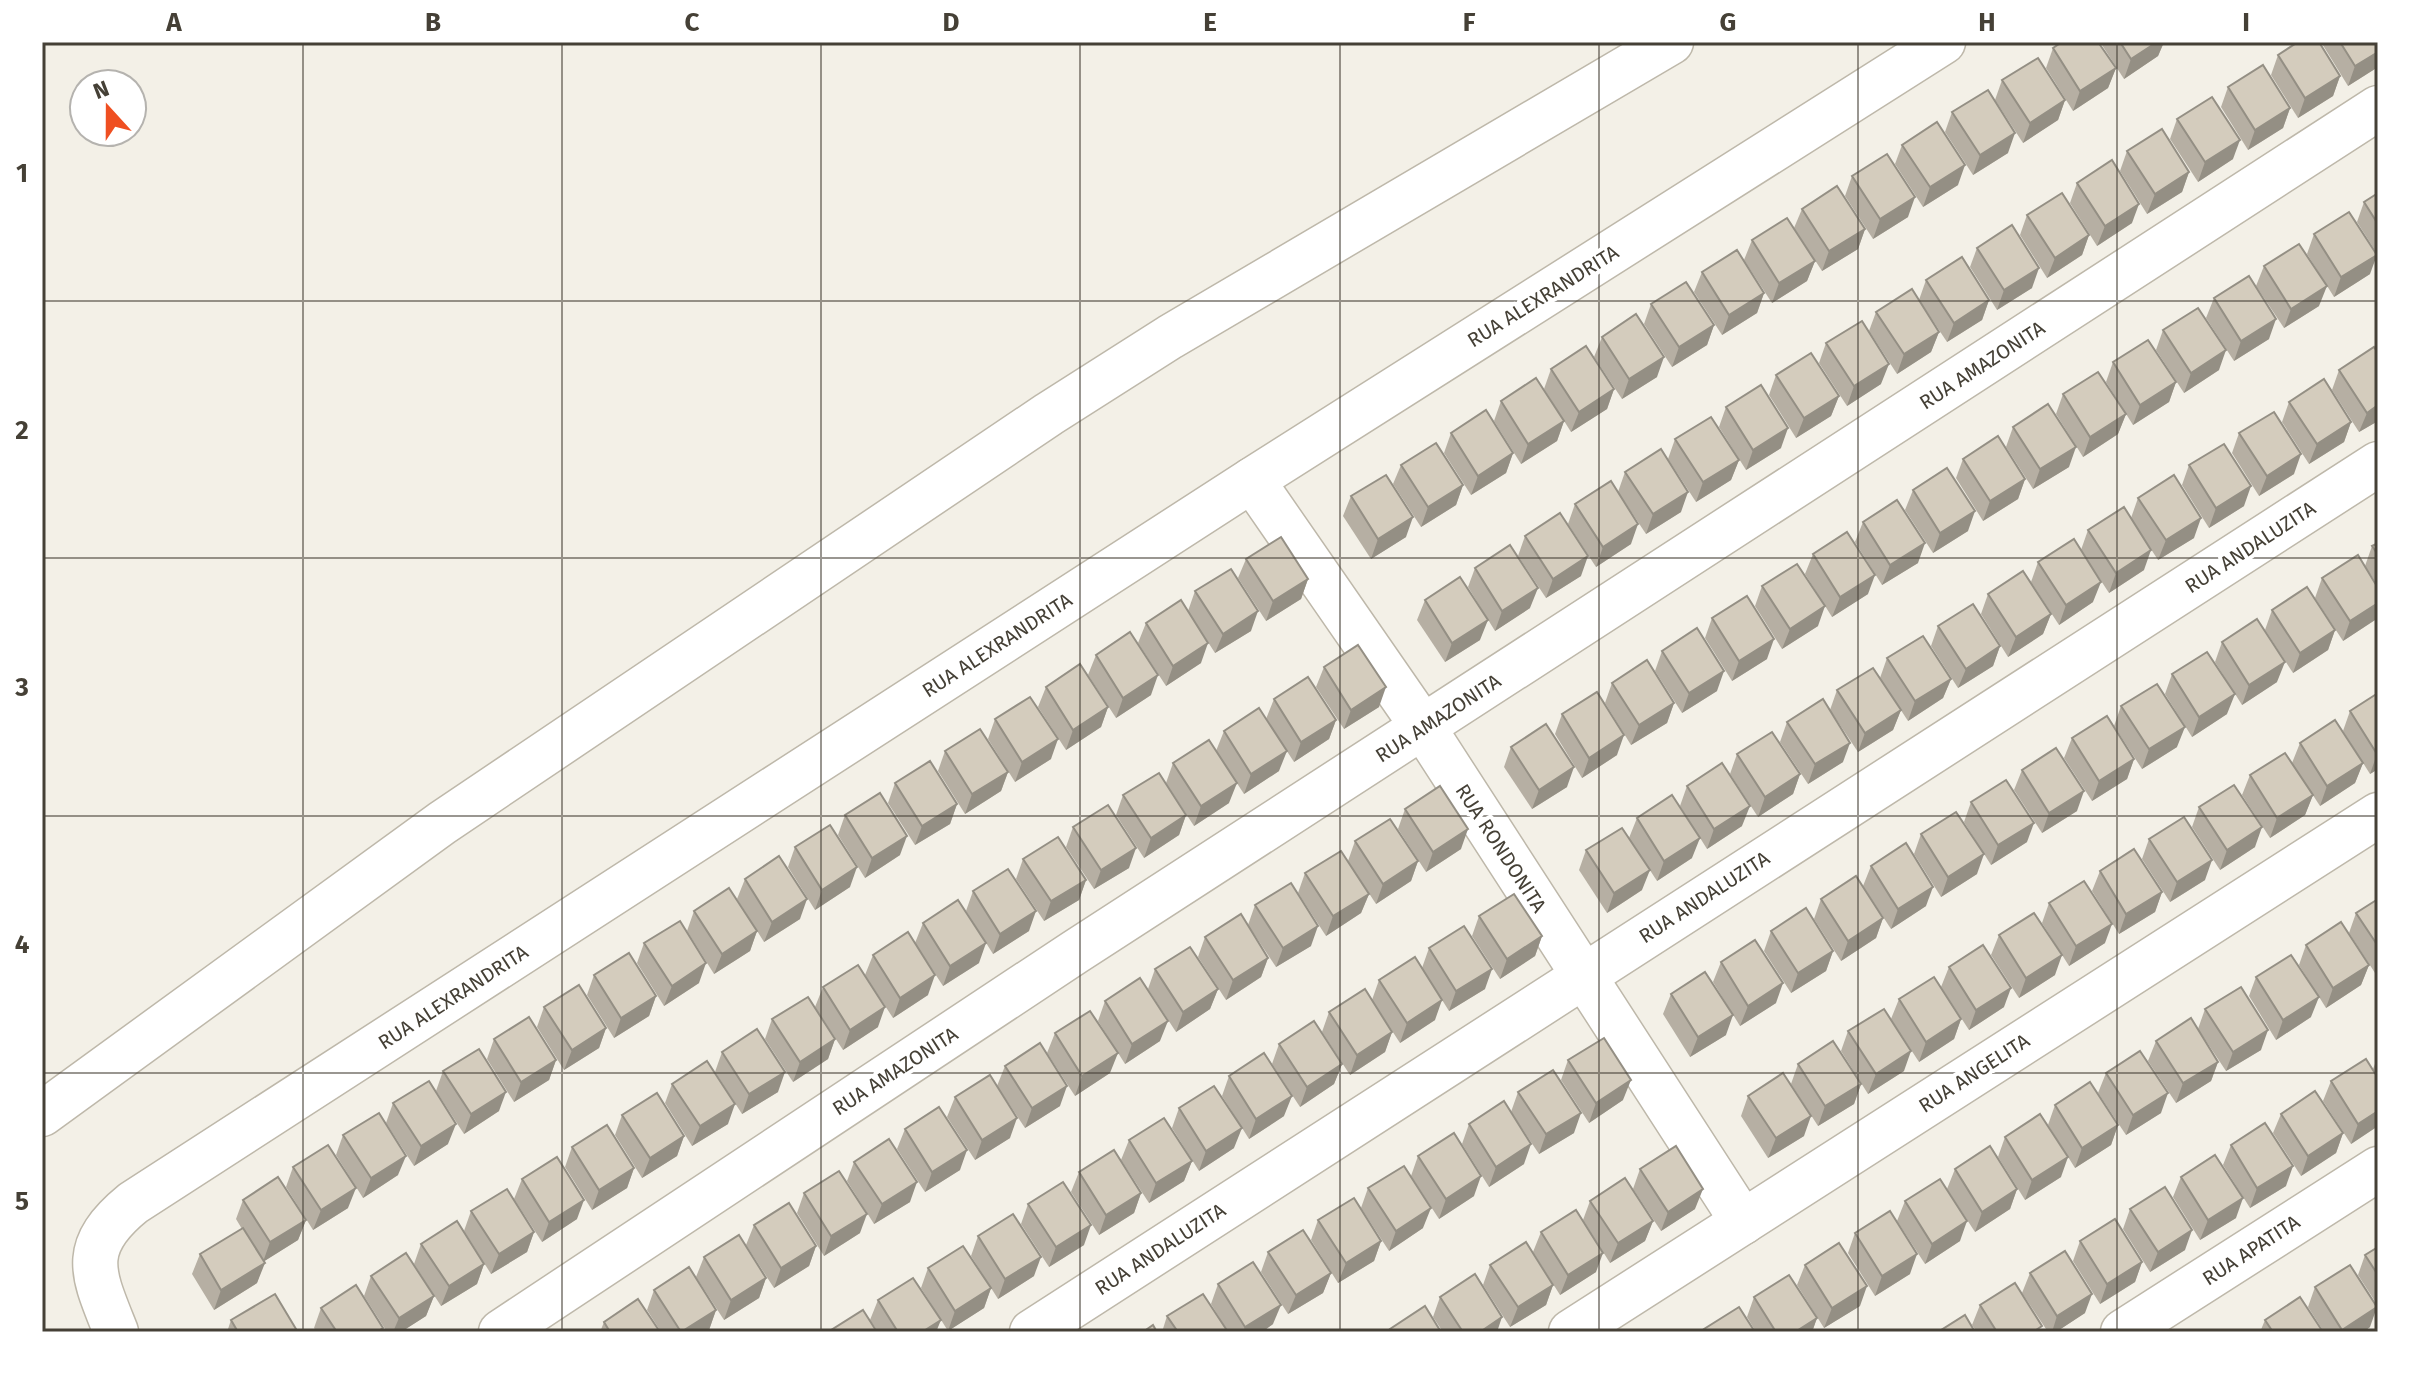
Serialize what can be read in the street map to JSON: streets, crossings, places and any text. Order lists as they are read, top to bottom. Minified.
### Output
{"streets":{"street":["RUA ALEXRANDRITA","RUA AMAZONITA","RUA ANDALUZITA","RUA RONDONITA","RUA ANGELITA","RUA APATITA"]},"crossings":[["RUA ALEXRANDRITA","RUA RONDONITA"],["RUA AMAZONITA","RUA RONDONITA"],["RUA ANDALUZITA","RUA RONDONITA"],["RUA RONDONITA","RUA ANGELITA"]],"north":"top","grid":{"columns":["A","B","C","D","E","F","G","H","I"],"rows":["1","2","3","4","5"]}}
